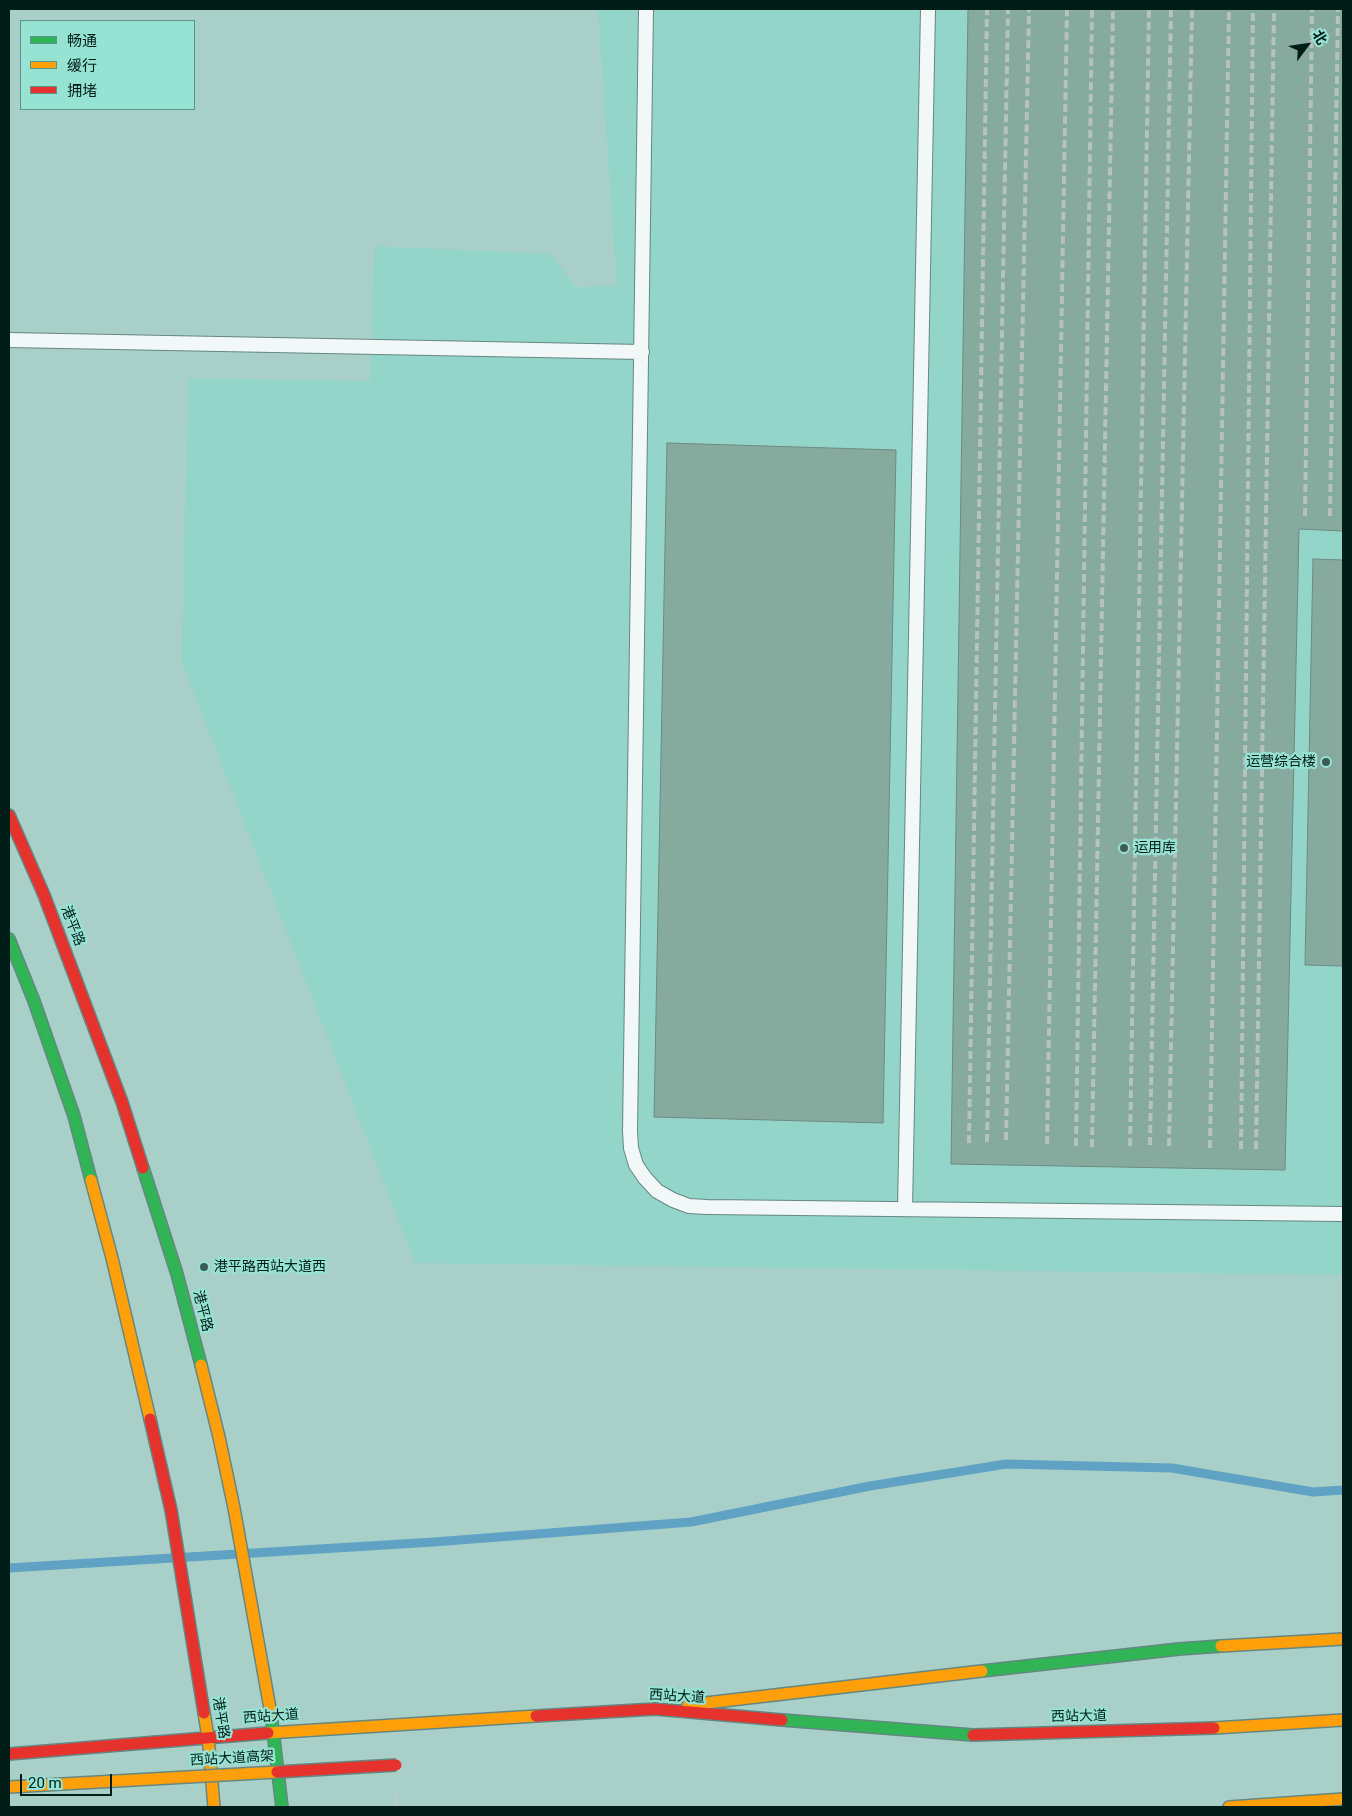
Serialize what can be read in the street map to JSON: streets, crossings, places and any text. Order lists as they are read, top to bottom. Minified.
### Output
{"streets":{"main road":["港平路","西站大道","西站大道高架"]},"crossings":[["港平路","西站大道"]],"places":["运营综合楼","运用库","港平路西站大道西"],"legend":["畅通","缓行","拥堵"],"scale_bar":"20 m","north":"top right"}
